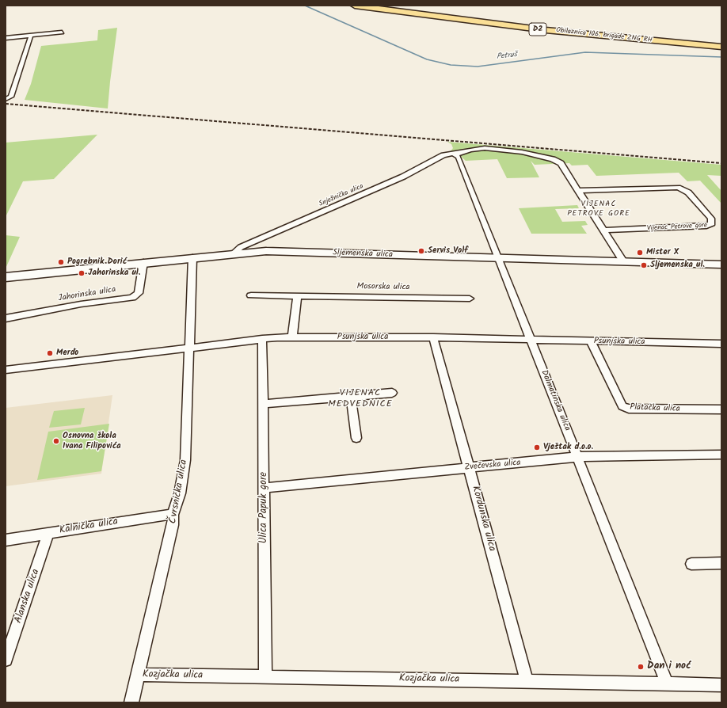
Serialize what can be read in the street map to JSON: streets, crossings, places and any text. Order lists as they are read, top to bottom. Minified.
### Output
{"streets":{"highway":["D2","Obilaznica 106. brigade ZNG RH"],"street":["Snježnička ulica","Vijenac Petrove gore","Sljemenska ulica","Mosorska ulica","Jahorinska ulica","Psunjska ulica","Dalmatinska ulica","Platačka ulica","Zvečevska ulica","Čvrsnička ulica","Ulica Papuk gore","Kordunska ulica","Kalnička ulica","Alanska ulica","Kozjačka ulica"]},"crossings":[["Snježnička ulica","Sljemenska ulica"],["Snježnička ulica","Dalmatinska ulica"],["Sljemenska ulica","Jahorinska ulica"],["Sljemenska ulica","Dalmatinska ulica"],["Sljemenska ulica","Čvrsnička ulica"],["Psunjska ulica","Dalmatinska ulica"],["Psunjska ulica","Platačka ulica"],["Psunjska ulica","Čvrsnička ulica"],["Psunjska ulica","Ulica Papuk gore"],["Psunjska ulica","Kordunska ulica"],["Dalmatinska ulica","Zvečevska ulica"],["Dalmatinska ulica","Kozjačka ulica"],["Zvečevska ulica","Ulica Papuk gore"],["Zvečevska ulica","Kordunska ulica"],["Čvrsnička ulica","Kalnička ulica"],["Čvrsnička ulica","Kozjačka ulica"],["Ulica Papuk gore","Kozjačka ulica"],["Kordunska ulica","Kozjačka ulica"],["Kalnička ulica","Alanska ulica"]],"districts":["VIJENAC PETROVE GORE","VIJENAC MEDVEDNICE"],"water":["Petruš"],"places":["Servis Volf","Mister X","Pogrebnik Dorić","Sljemenska ul.","Jahorinska ul.","Merđo","Osnovna škola Ivana Filipovića","Vještak d.o.o.","Dan i noć"]}
